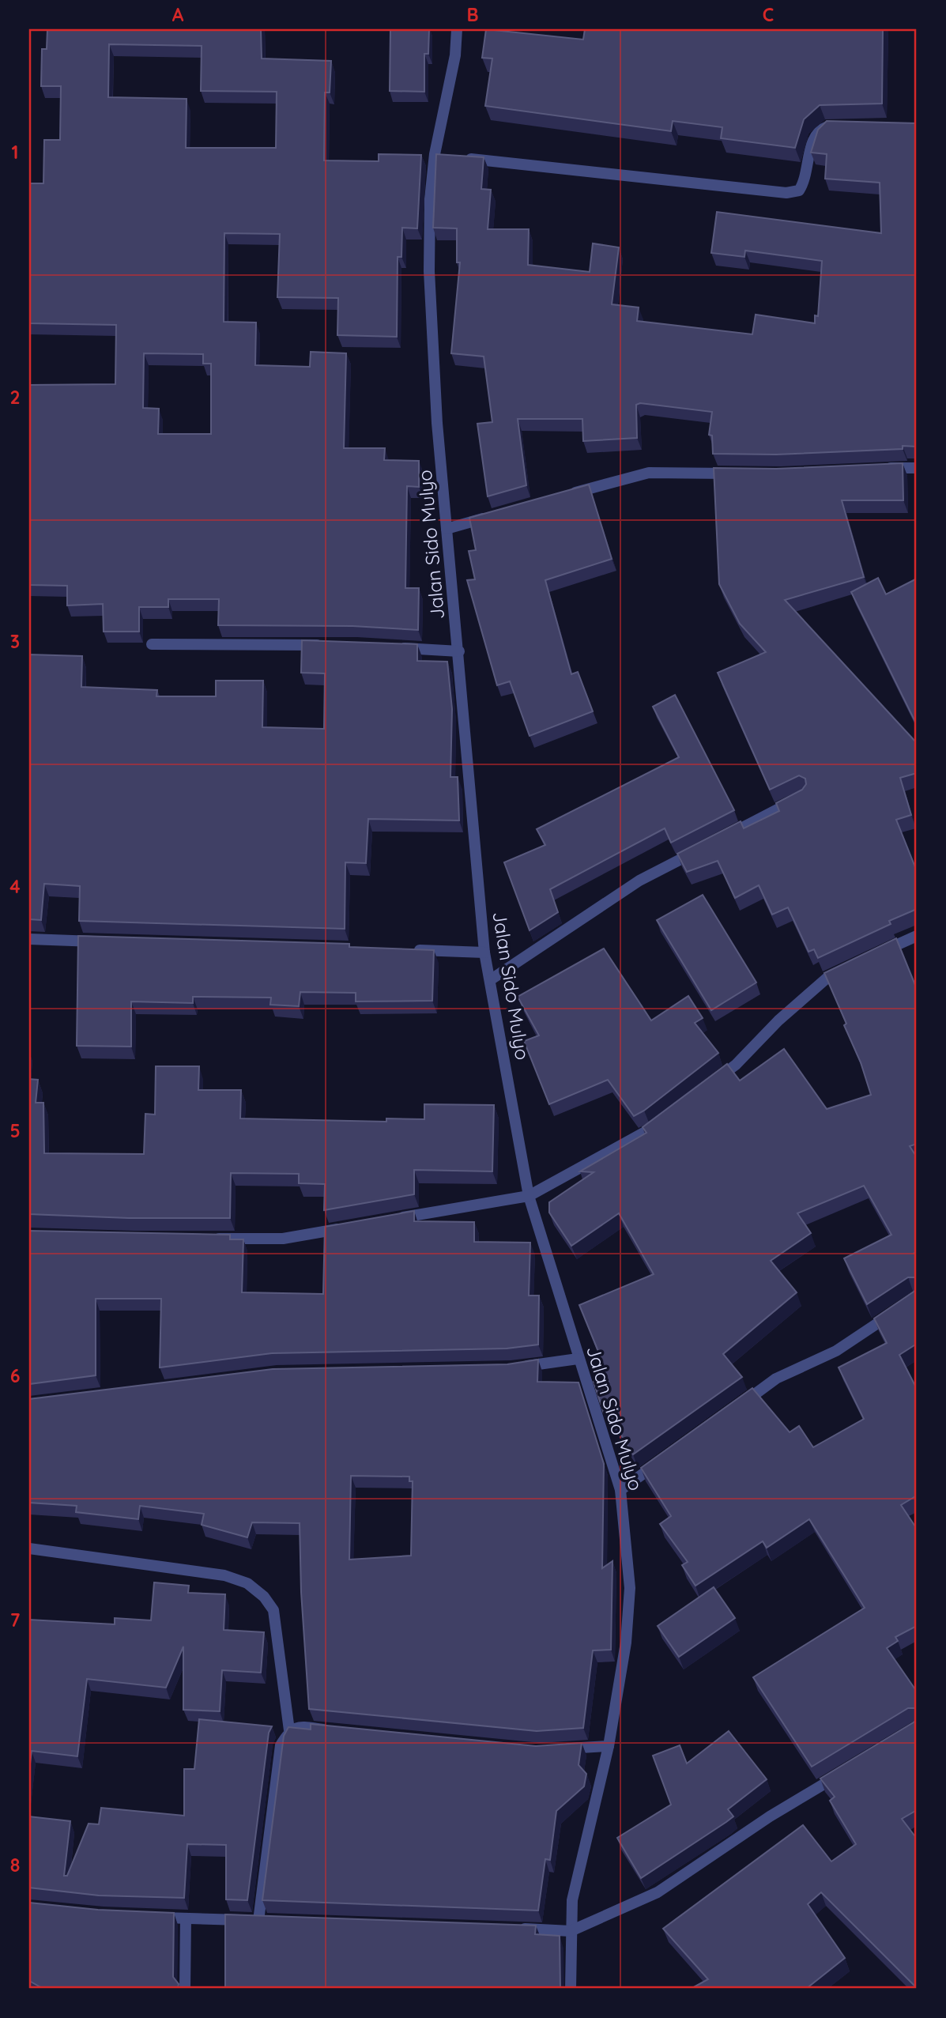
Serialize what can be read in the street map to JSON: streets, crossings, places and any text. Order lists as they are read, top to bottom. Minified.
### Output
{"streets":{"street":["Jalan Sido Mulyo"]},"grid":{"columns":["A","B","C"],"rows":["1","2","3","4","5","6","7","8"]}}
